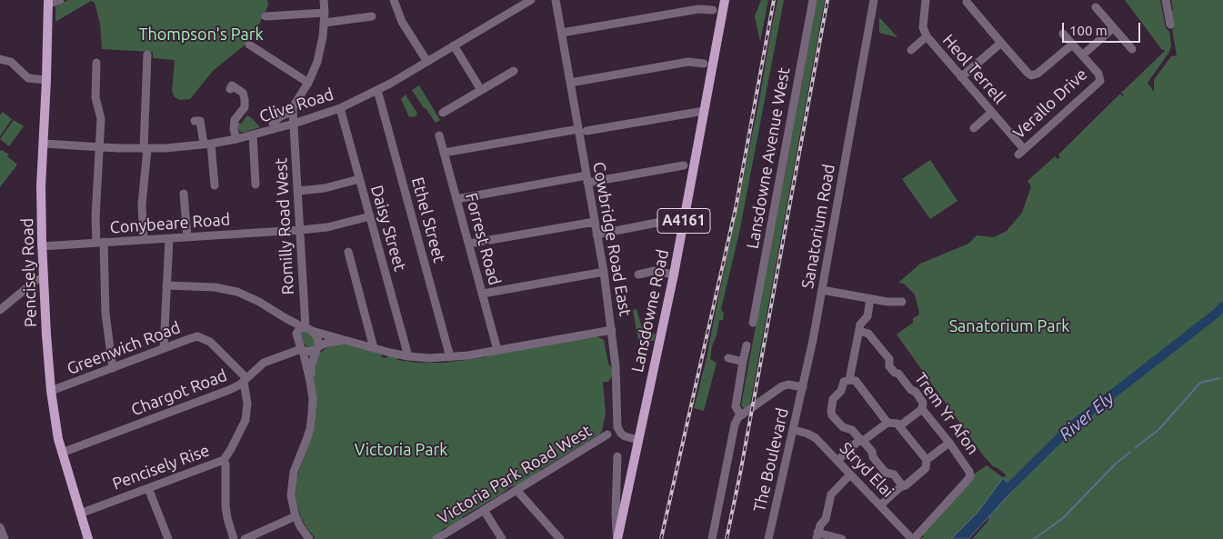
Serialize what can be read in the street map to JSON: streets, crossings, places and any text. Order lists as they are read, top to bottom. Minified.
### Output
{"streets":{"main road":["A4161","Pencisely Road","Lansdowne Road"],"street":["Heol Terrell","Verallo Drive","Clive Road","Lansdowne Avenue West","Ethel Street","Conybeare Road","Romilly Road West","Sanatorium Road","Daisy Street","Forrest Road","Cowbridge Road East","Greenwich Road","Chargot Road","Trem Yr Afon","The Boulevard","Pencisely Rise","Stryd Elai","Victoria Park Road West"]},"crossings":[["Heol Terrell","Verallo Drive"],["Clive Road","Ethel Street"],["Clive Road","Romilly Road West"],["Clive Road","Daisy Street"],["Clive Road","Pencisely Road"],["A4161","Cowbridge Road East"],["A4161","Lansdowne Road"],["Conybeare Road","Romilly Road West"],["Conybeare Road","Daisy Street"],["Conybeare Road","Pencisely Road"],["Sanatorium Road","The Boulevard"],["Cowbridge Road East","Lansdowne Road"],["Pencisely Road","Greenwich Road"],["Pencisely Road","Chargot Road"],["Pencisely Road","Pencisely Rise"],["Greenwich Road","Chargot Road"],["Greenwich Road","Pencisely Rise"],["Chargot Road","Pencisely Rise"],["Trem Yr Afon","Stryd Elai"],["The Boulevard","Stryd Elai"]],"water":["River Ely"],"parks":["Thompson's Park","Sanatorium Park","Victoria Park"],"scale_bar":"100 m"}
